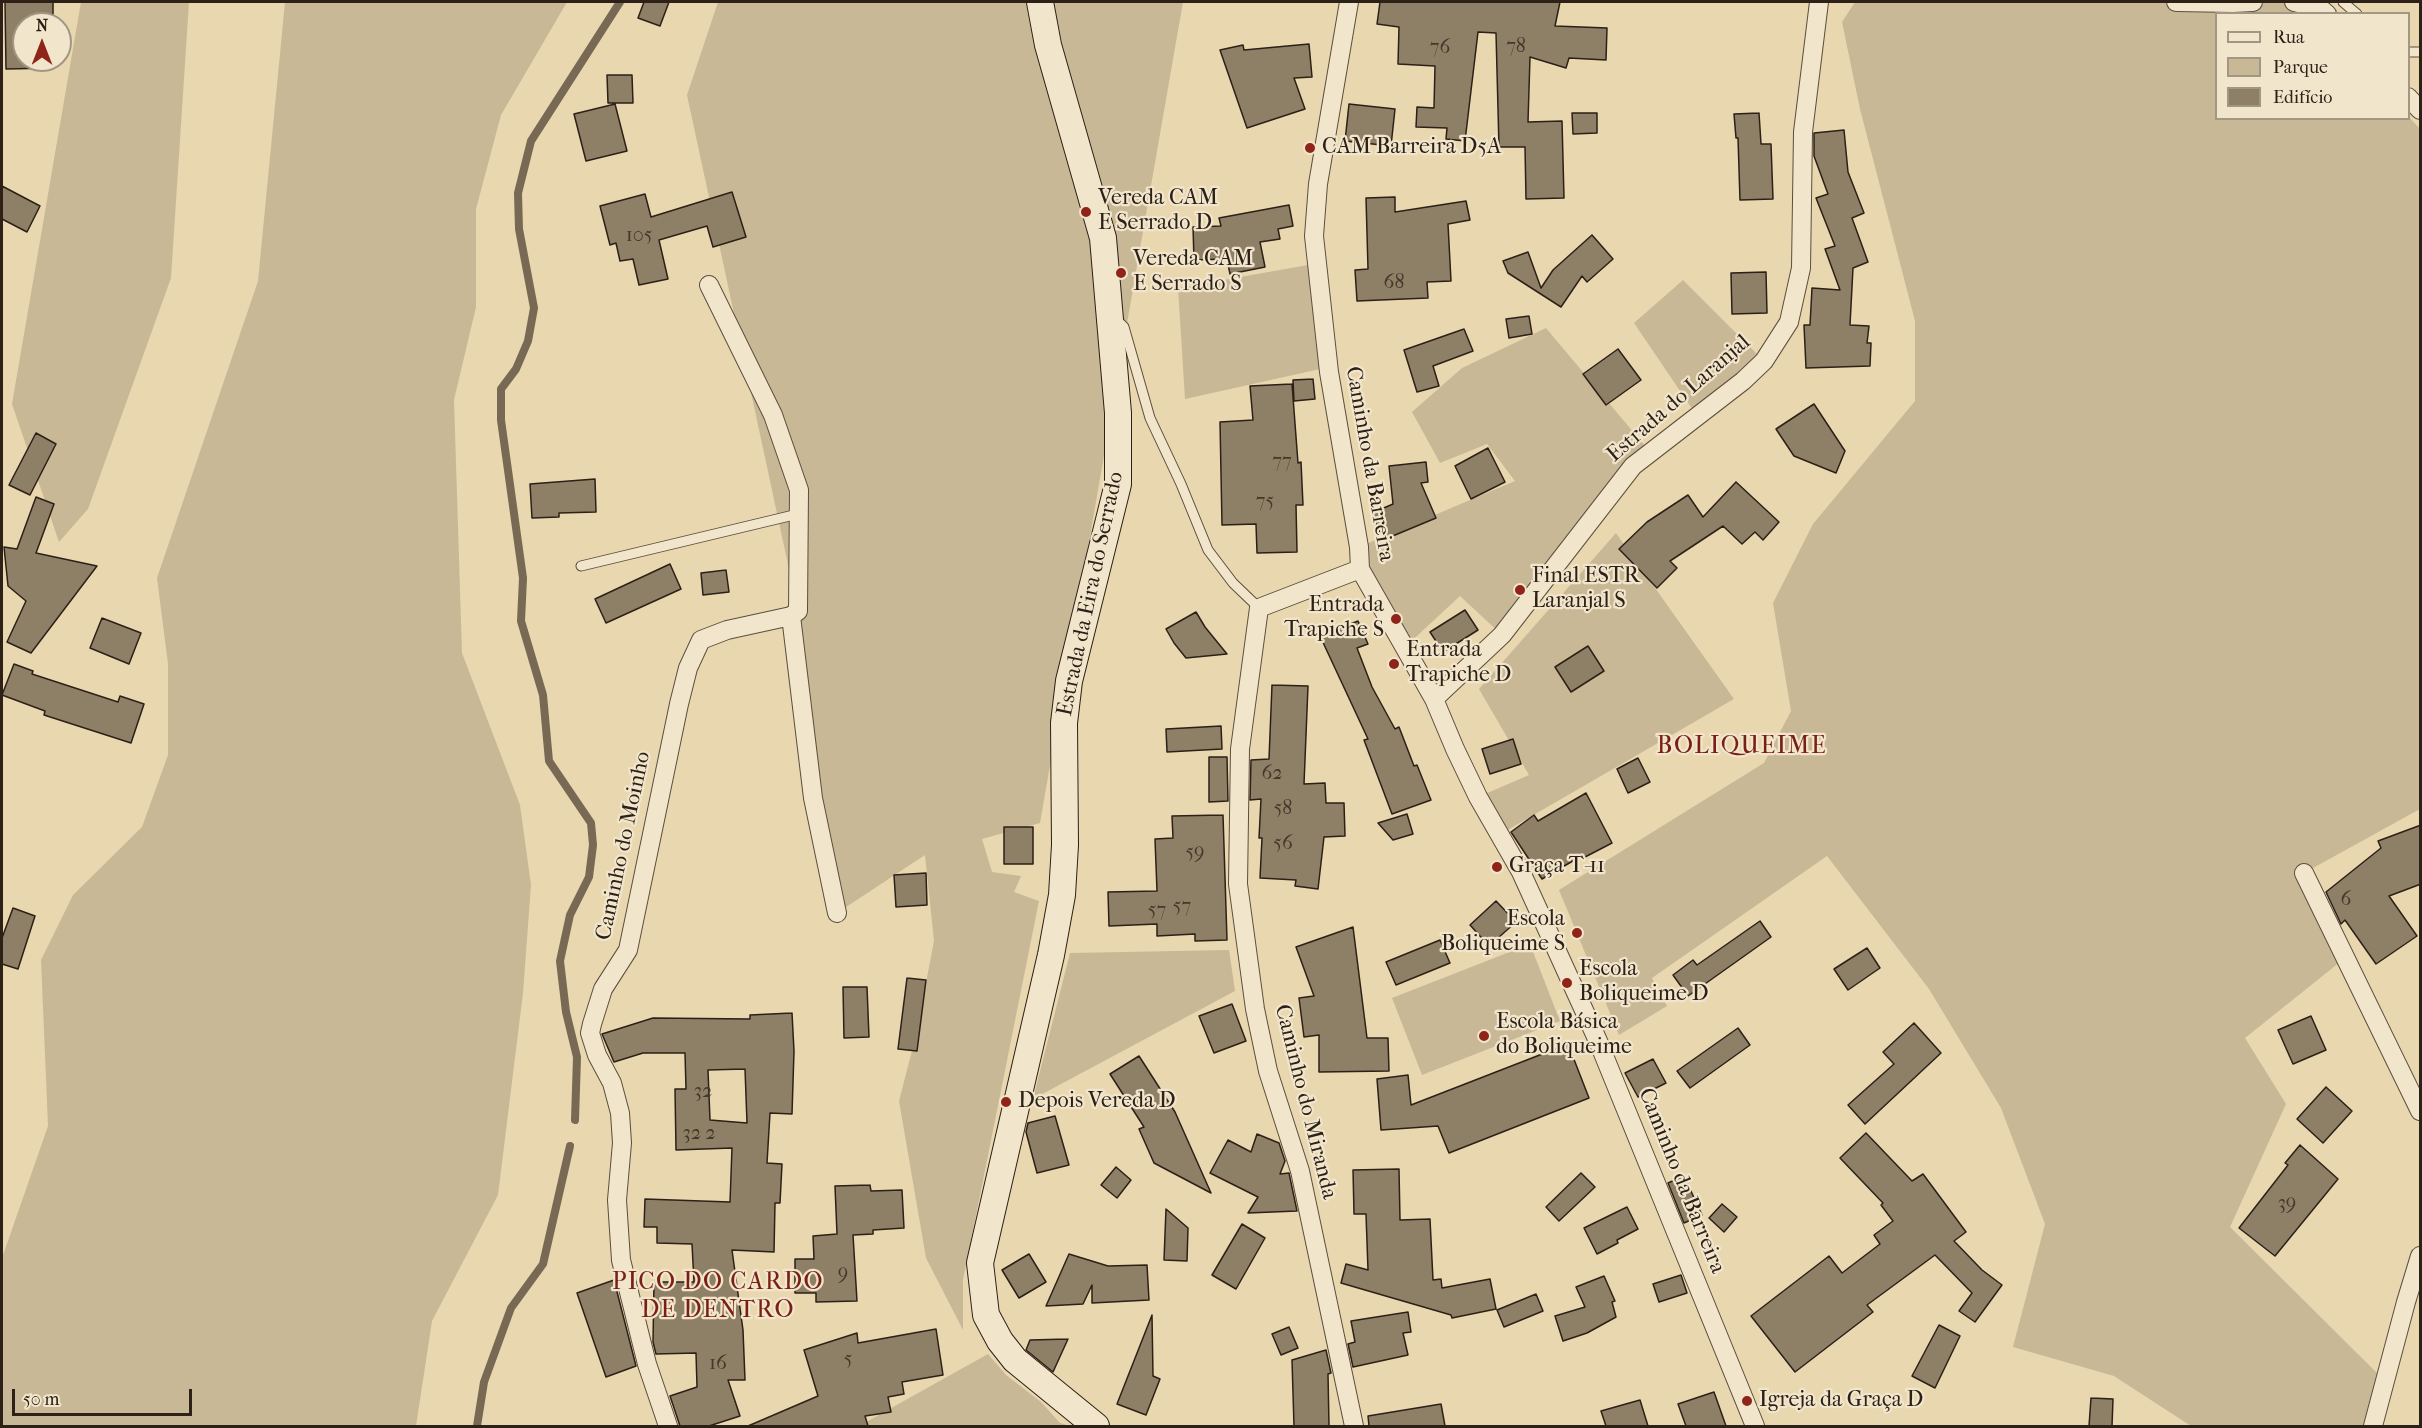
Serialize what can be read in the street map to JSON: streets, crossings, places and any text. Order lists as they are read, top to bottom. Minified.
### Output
{"streets":{"main road":["Estrada da Eira do Serrado"],"street":["Estrada do Laranjal","Caminho da Barreira","Caminho do Moinho","Caminho do Miranda"]},"crossings":[["Estrada do Laranjal","Caminho da Barreira"]],"districts":["BOLIQUEIME","PICO DO CARDO DE DENTRO"],"places":["CAM Barreira D5A","Vereda CAM E Serrado D","Vereda CAM E Serrado S","Final ESTR Laranjal S","Entrada Trapiche S","Entrada Trapiche D","Graça T-11","Escola Boliqueime S","Escola Boliqueime D","Escola Básica do Boliqueime","Depois Vereda D","Igreja da Graça D"],"house_numbers":["78","76","105","68","77","75","62","58","56","59","6","57","57","32","32 2","39","9","5","16"],"legend":["Rua","Parque","Edifício"],"scale_bar":"50 m","north":"top"}
